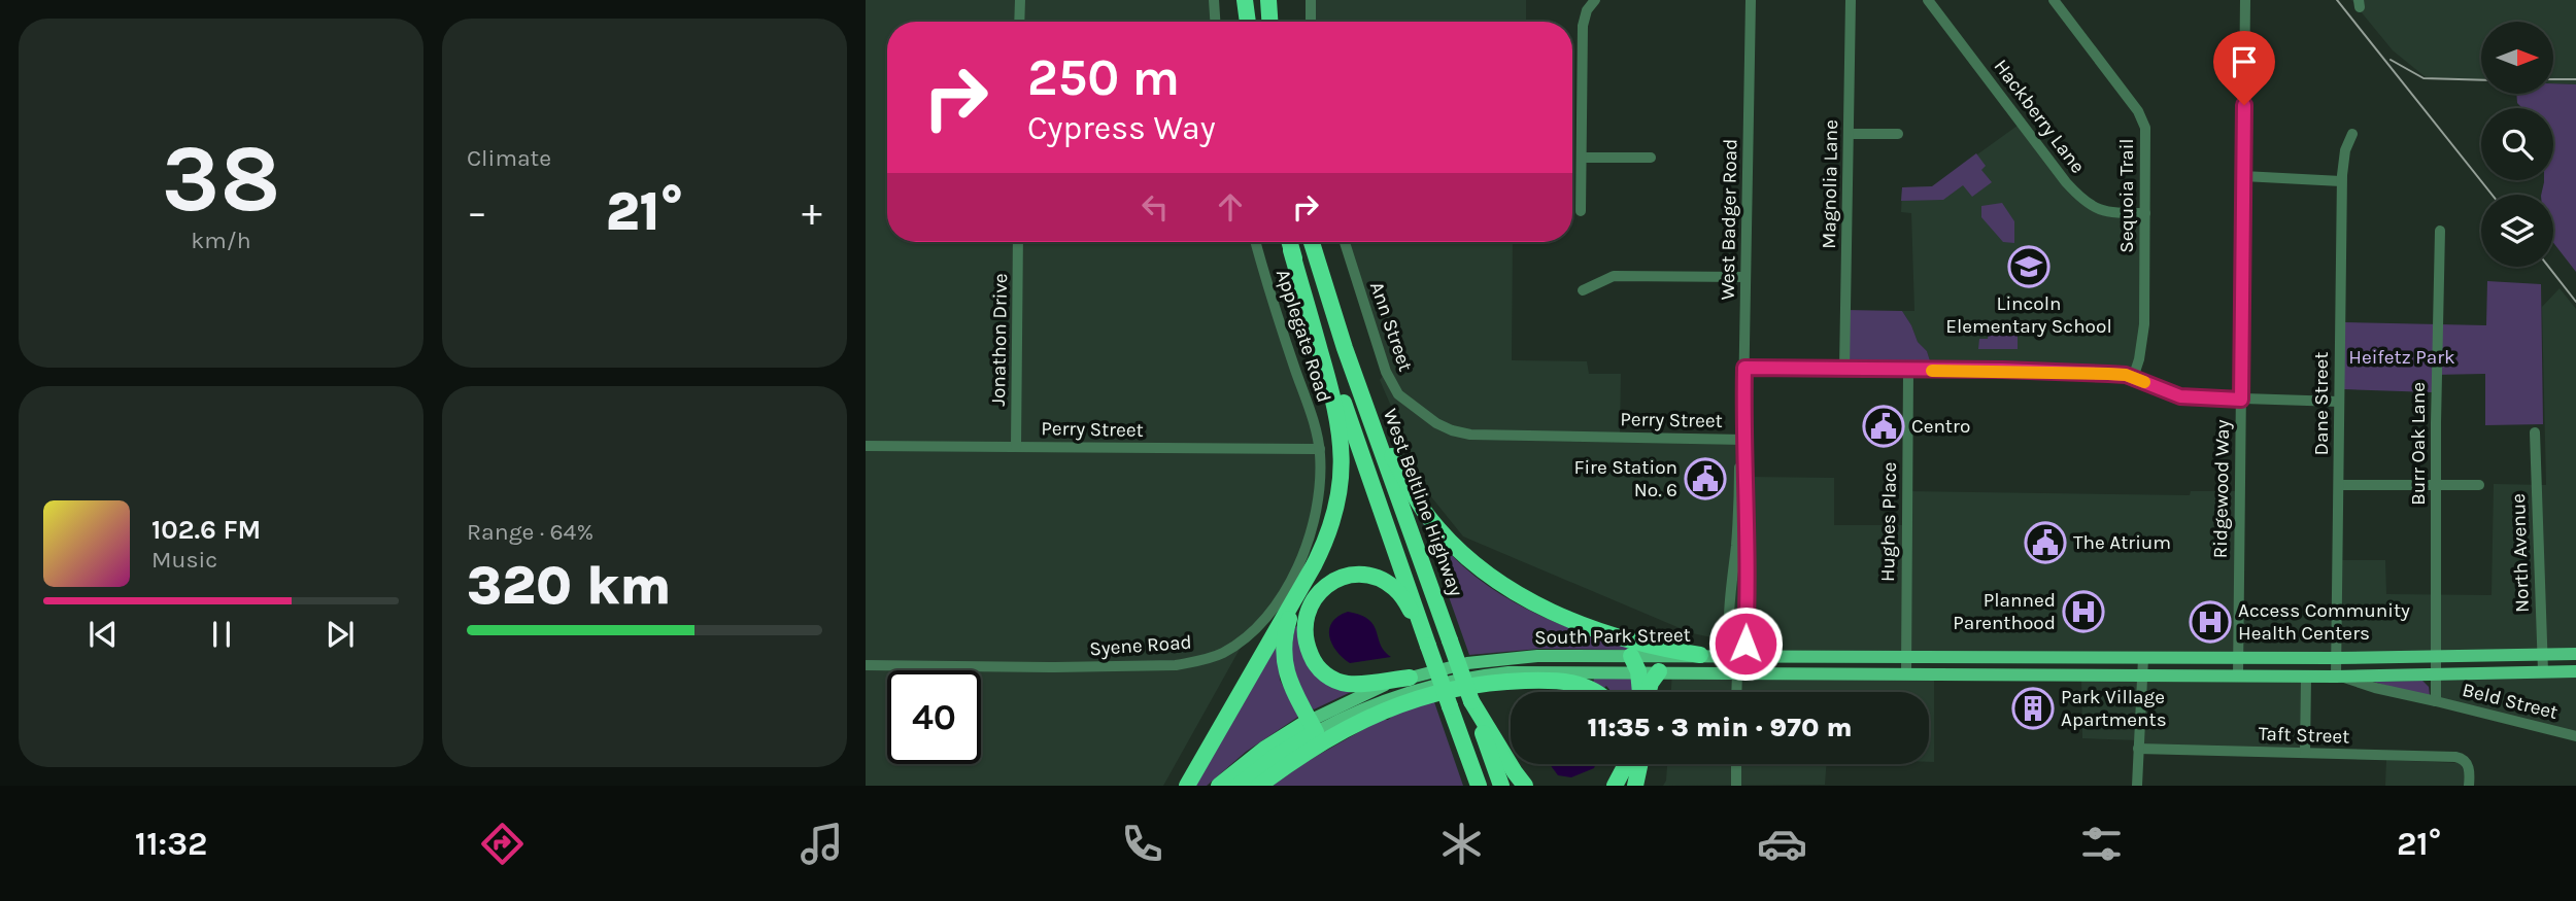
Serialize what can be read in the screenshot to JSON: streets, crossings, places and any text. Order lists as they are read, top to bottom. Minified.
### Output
{"streets":{"highway":["West Beltline Highway"],"main road":["South Park Street"],"street":["Hackberry Lane","Magnolia Lane","Sequoia Trail","West Badger Road","Ann Street","Applegate Road","Jonathon Drive","Dane Street","Perry Street","Burr Oak Lane","Ridgewood Way","Hughes Place","North Avenue","Syene Road","Beld Street","Taft Street"]},"crossings":[["Hackberry Lane","Sequoia Trail"],["West Badger Road","Perry Street"],["West Badger Road","South Park Street"],["Ann Street","Perry Street"],["Applegate Road","Perry Street"],["Applegate Road","Syene Road"],["Jonathon Drive","Perry Street"],["Dane Street","South Park Street"],["Dane Street","Beld Street"],["Perry Street","Syene Road"],["Burr Oak Lane","South Park Street"],["Burr Oak Lane","Beld Street"],["Ridgewood Way","South Park Street"],["Hughes Place","South Park Street"],["North Avenue","South Park Street"],["South Park Street","Beld Street"]],"parks":["Heifetz Park"],"places":{"school or university":["Lincoln Elementary School"],"public building":["Centro","Fire Station No. 6","The Atrium"],"hospital":["Planned Parenthood","Access Community Health Centers"],"building":["Park Village Apartments"]},"north":"right","page":{"tile":[["38","km/h"],"Climate",["Range · 64%","320 km"]],"turn":["250 m","Cypress Way"],"heat":["−","21°","+"],"song":["102.6 FM","Music"],"limit":"40","trip":"11:35 · 3 min · 970 m","tabs":["11:32","21°"]}}
